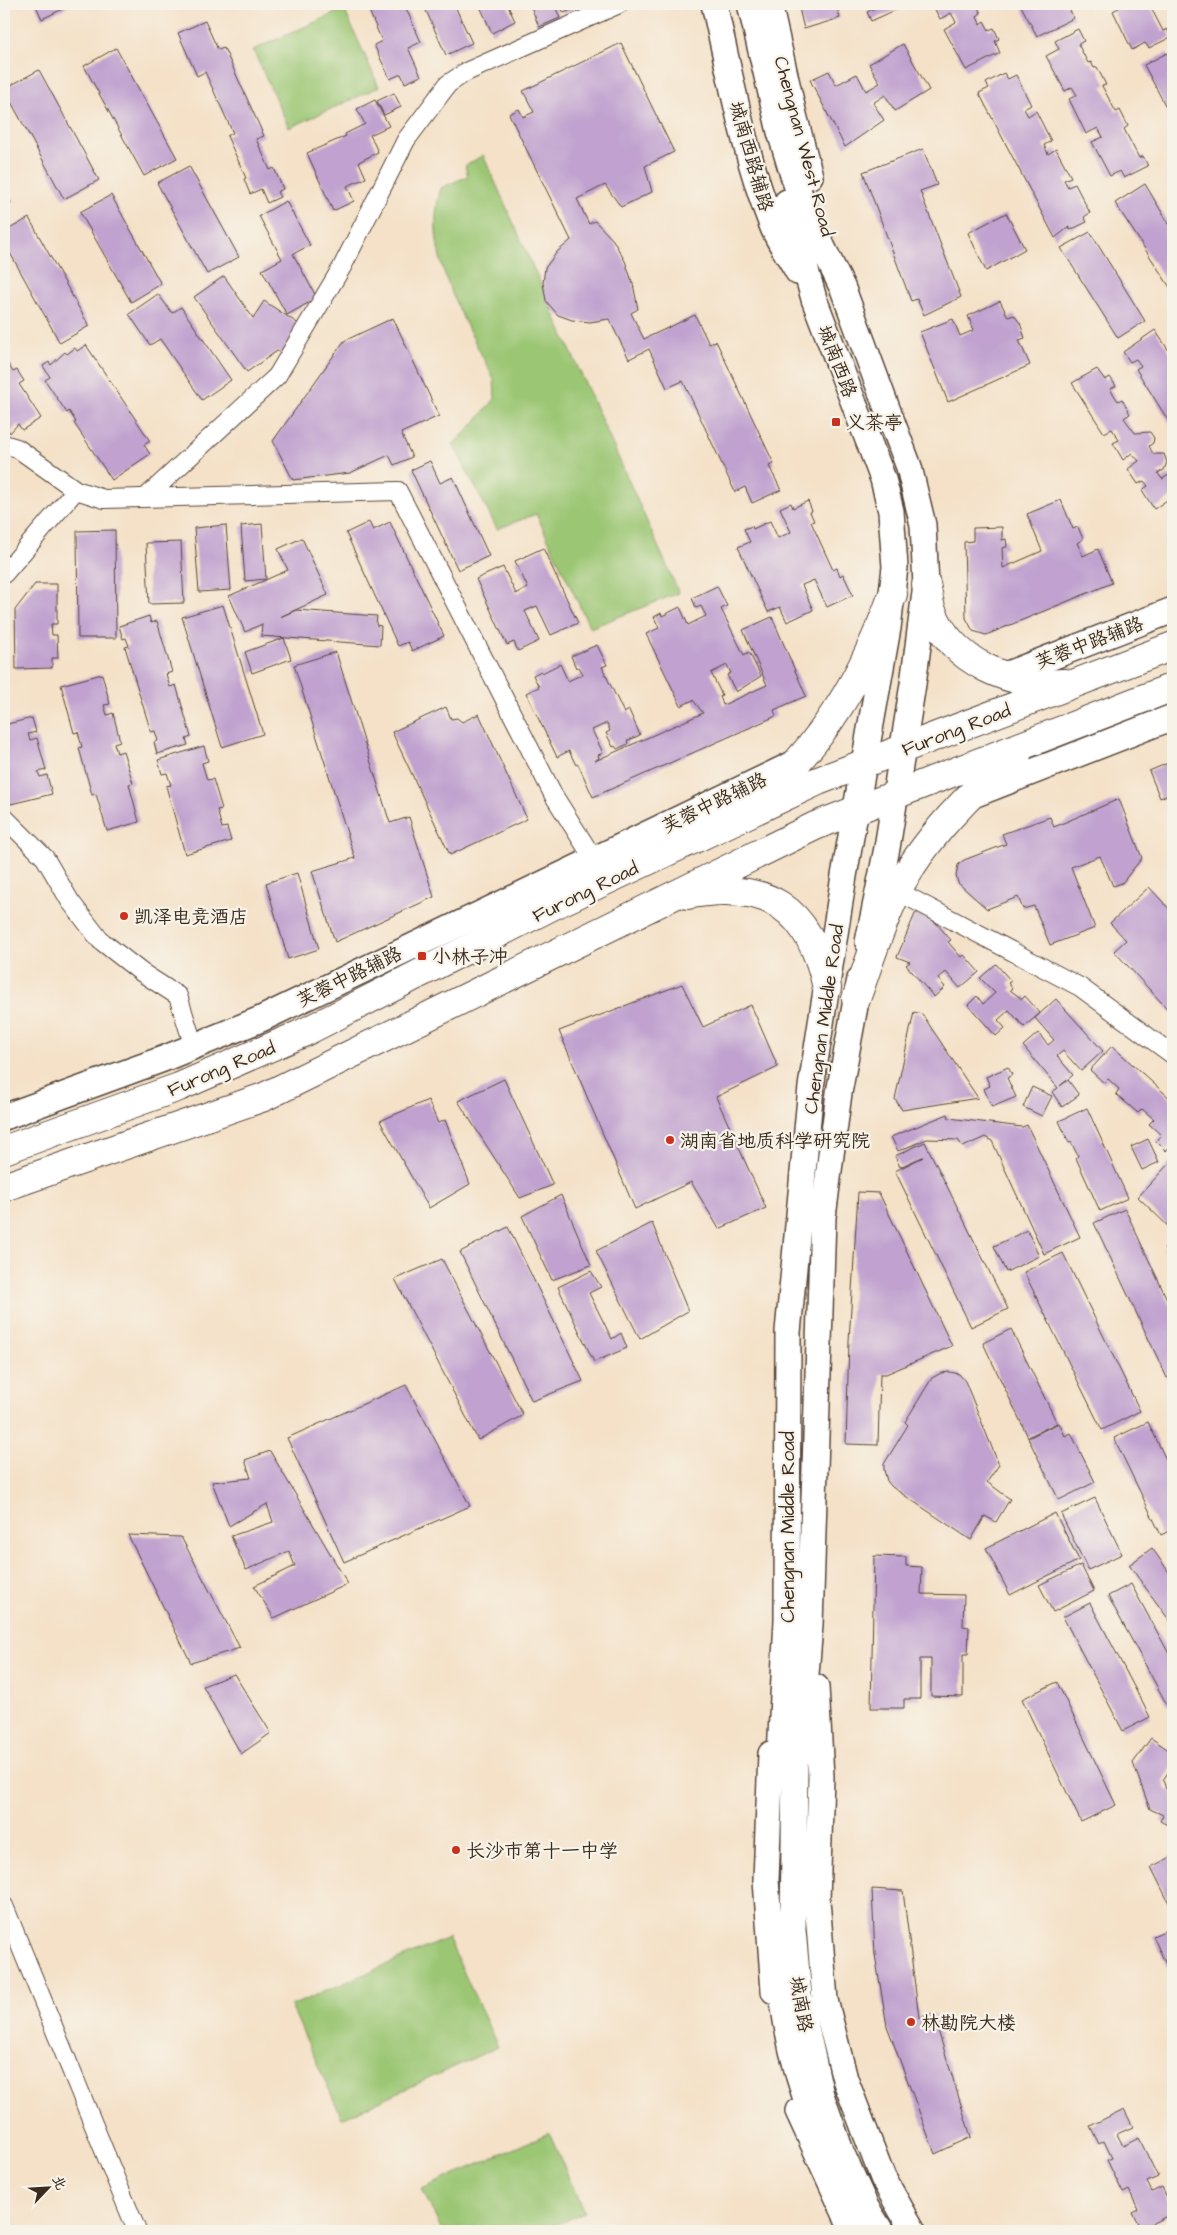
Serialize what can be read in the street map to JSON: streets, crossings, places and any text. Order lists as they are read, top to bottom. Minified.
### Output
{"streets":{"main road":["Chengnan West Road","城南西路辅路","城南西路","芙蓉中路辅路","Furong Road","Chengnan Middle Road","城南路"]},"crossings":[["Chengnan West Road","城南西路"],["城南西路辅路","城南西路"],["城南西路","Furong Road"],["城南西路","Chengnan Middle Road"],["芙蓉中路辅路","Furong Road"],["Furong Road","Chengnan Middle Road"],["Chengnan Middle Road","城南路"]],"places":{"transit":["义茶亭","小林子冲"],"other":["凯泽电竞酒店","湖南省地质科学研究院","长沙市第十一中学","林勘院大楼"]},"north":"top right"}
